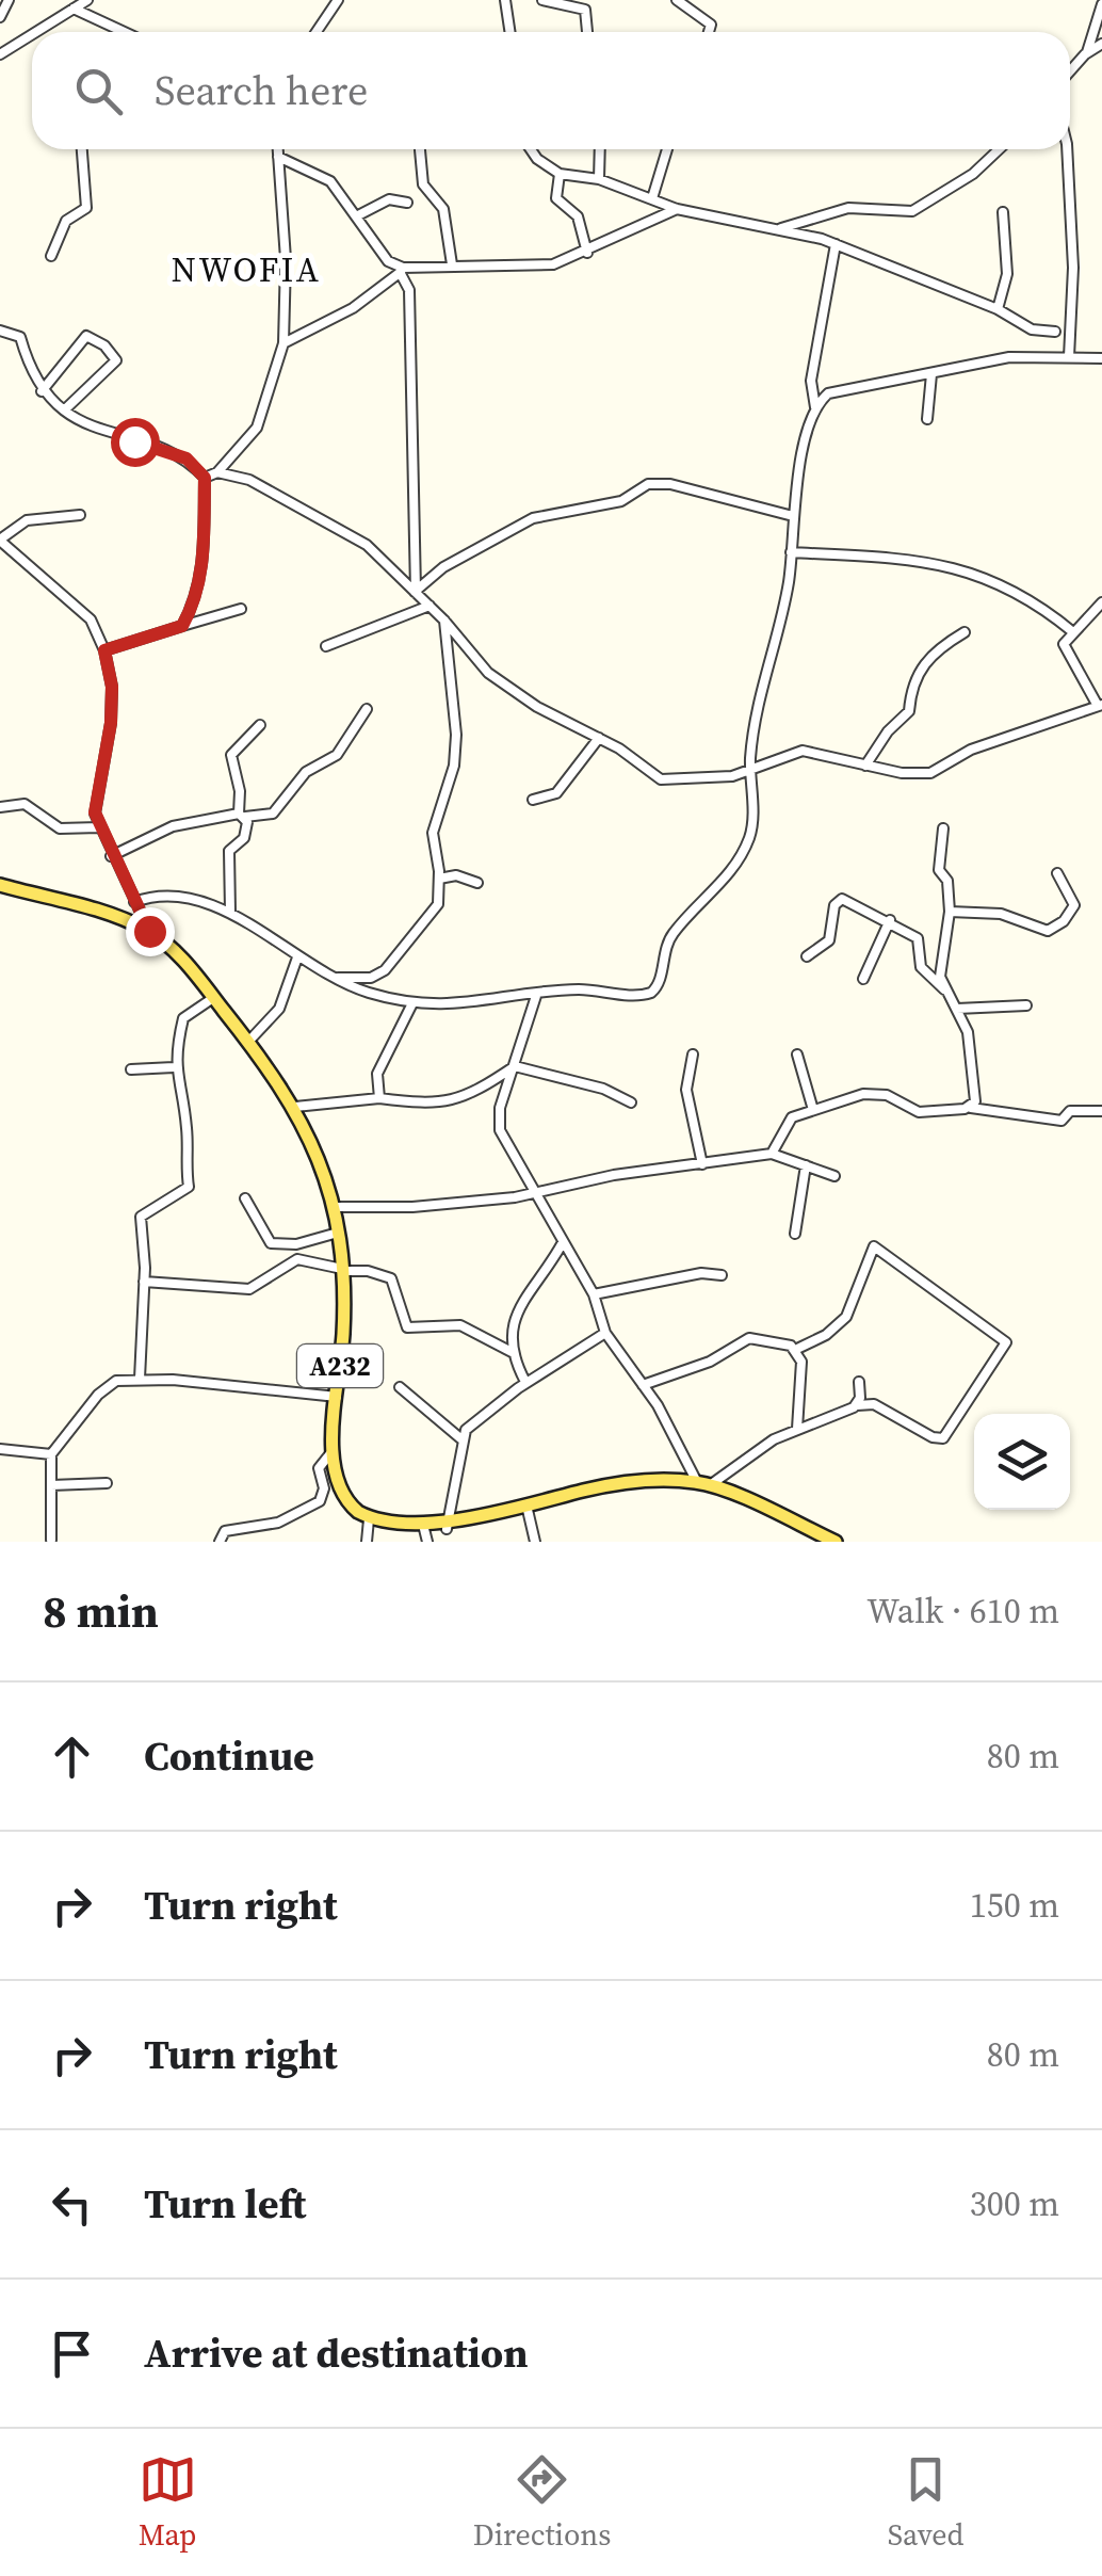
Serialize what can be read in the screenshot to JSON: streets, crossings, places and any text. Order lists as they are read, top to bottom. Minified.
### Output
{"streets":{"main road":["A232"]},"districts":["NWOFIA"],"page":{"search":"Search here","heading":["8 min","Walk · 610 m"],"list":[["Continue","80 m"],["Turn right","150 m"],["Turn right","80 m"],["Turn left","300 m"],"Arrive at destination"],"nav":["Map","Directions","Saved"]}}
